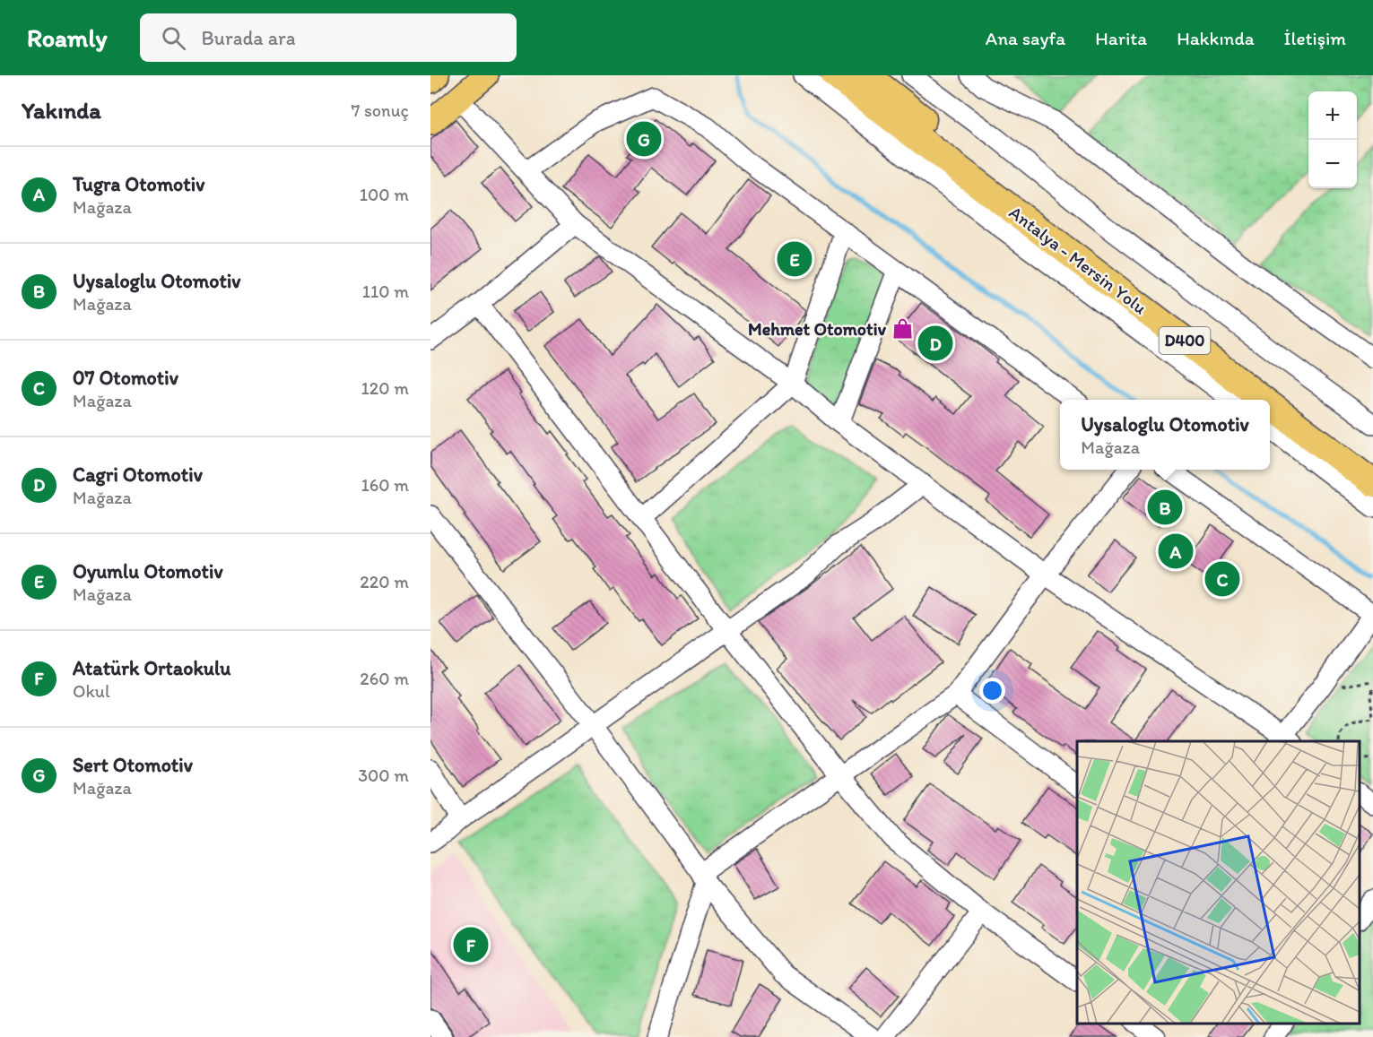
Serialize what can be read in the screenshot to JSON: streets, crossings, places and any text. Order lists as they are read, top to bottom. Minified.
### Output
{"streets":{"highway":["Antalya - Mersin Yolu","D400"]},"places":{"shop":["Mehmet Otomotiv"]},"page":{"header":"Roamly","search":"Burada ara","nav":["Ana sayfa","Harita","Hakkında","İletişim"],"heading":["Yakında","7 sonuç"],"map_buttons":["+","−"],"pins":["G","E","D","B","A","C","F"],"list":[{"mark":"A","name":"Tugra Otomotiv","note":"Mağaza","value":"100 m"},{"mark":"B","name":"Uysaloglu Otomotiv","note":"Mağaza","value":"110 m"},{"mark":"C","name":"07 Otomotiv","note":"Mağaza","value":"120 m"},{"mark":"D","name":"Cagri Otomotiv","note":"Mağaza","value":"160 m"},{"mark":"E","name":"Oyumlu Otomotiv","note":"Mağaza","value":"220 m"},{"mark":"F","name":"Atatürk Ortaokulu","note":"Okul","value":"260 m"},{"mark":"G","name":"Sert Otomotiv","note":"Mağaza","value":"300 m"}],"popup":["Uysaloglu Otomotiv","Mağaza"]}}
